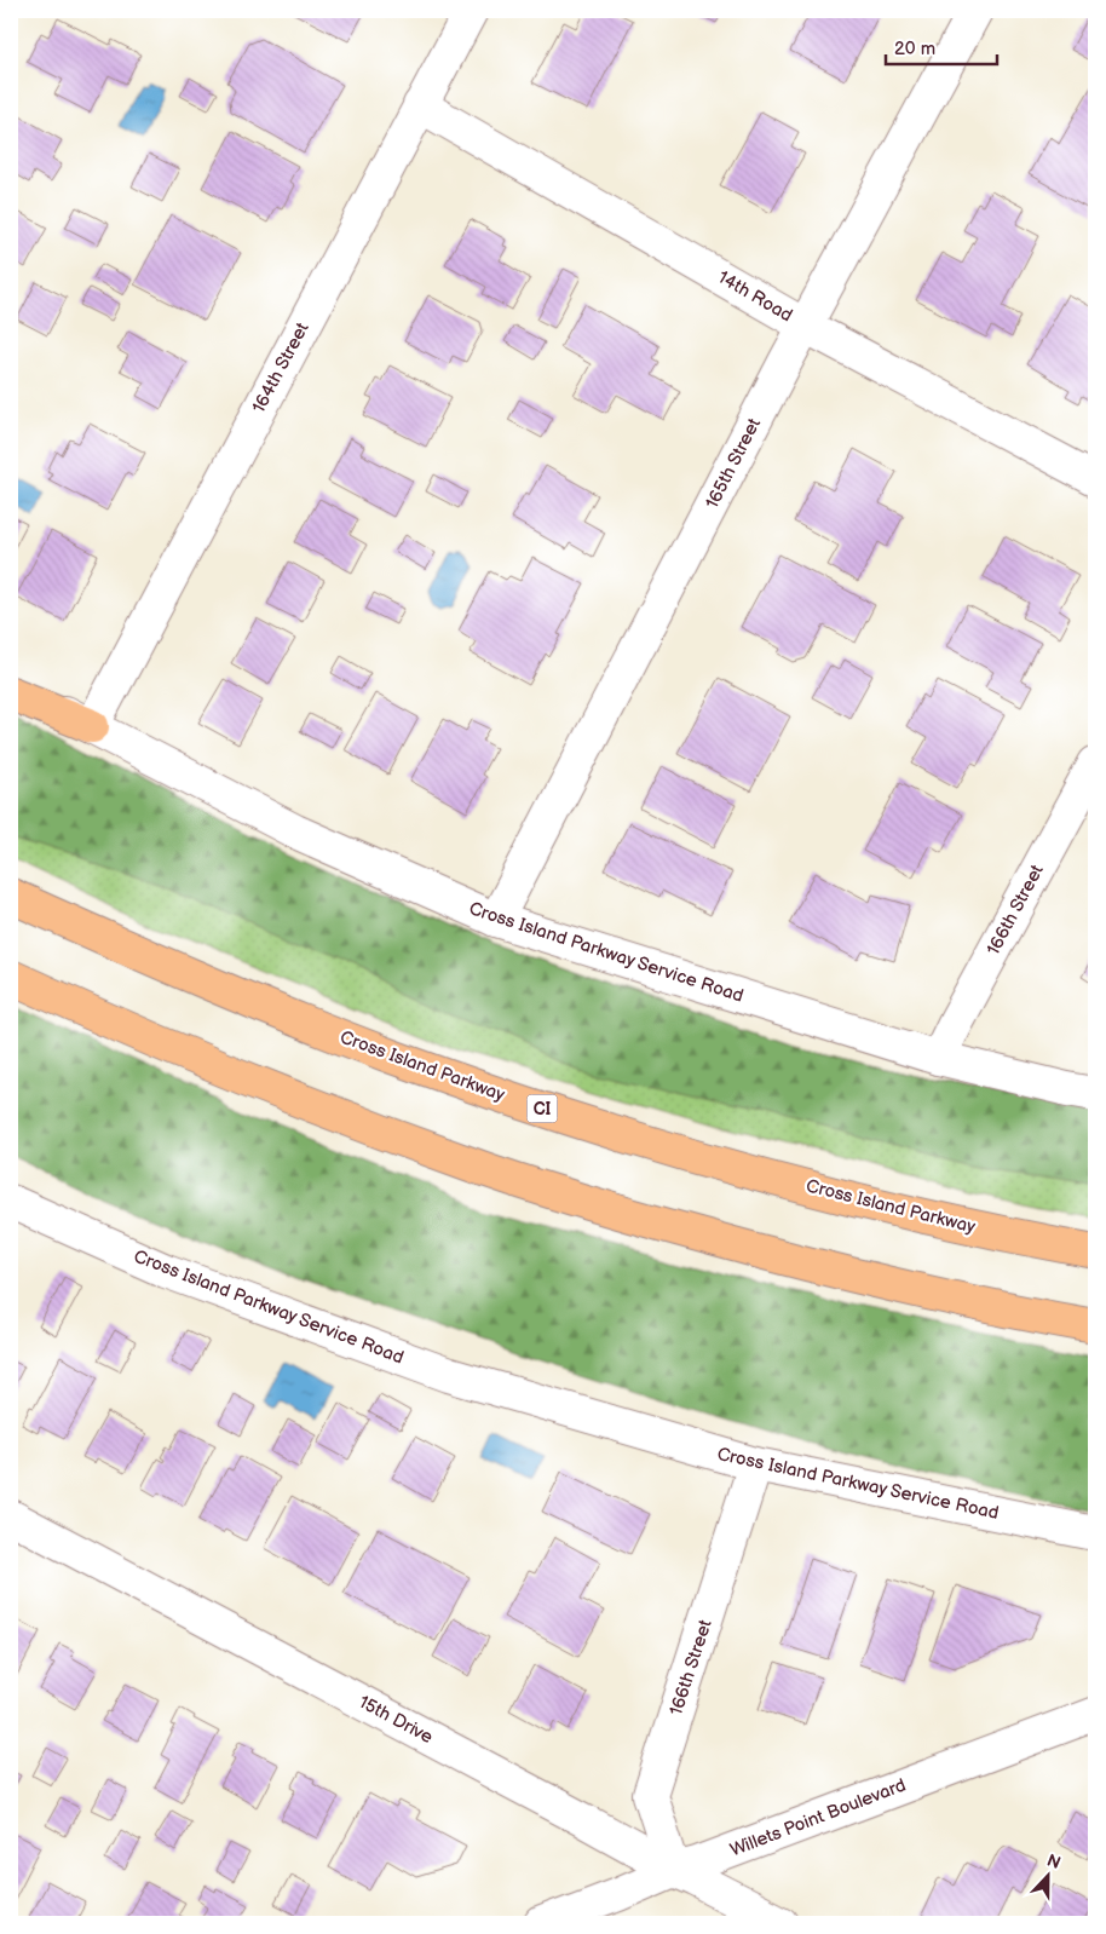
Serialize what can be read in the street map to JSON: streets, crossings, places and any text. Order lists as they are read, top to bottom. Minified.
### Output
{"streets":{"highway":["Cross Island Parkway","CI"],"street":["14th Road","164th Street","165th Street","166th Street","Cross Island Parkway Service Road","15th Drive","Willets Point Boulevard"]},"crossings":[["14th Road","164th Street"],["14th Road","165th Street"],["164th Street","Cross Island Parkway Service Road"],["165th Street","Cross Island Parkway Service Road"],["166th Street","Cross Island Parkway Service Road"],["166th Street","15th Drive"],["166th Street","Willets Point Boulevard"],["15th Drive","Willets Point Boulevard"]],"scale_bar":"20 m","north":"top"}
